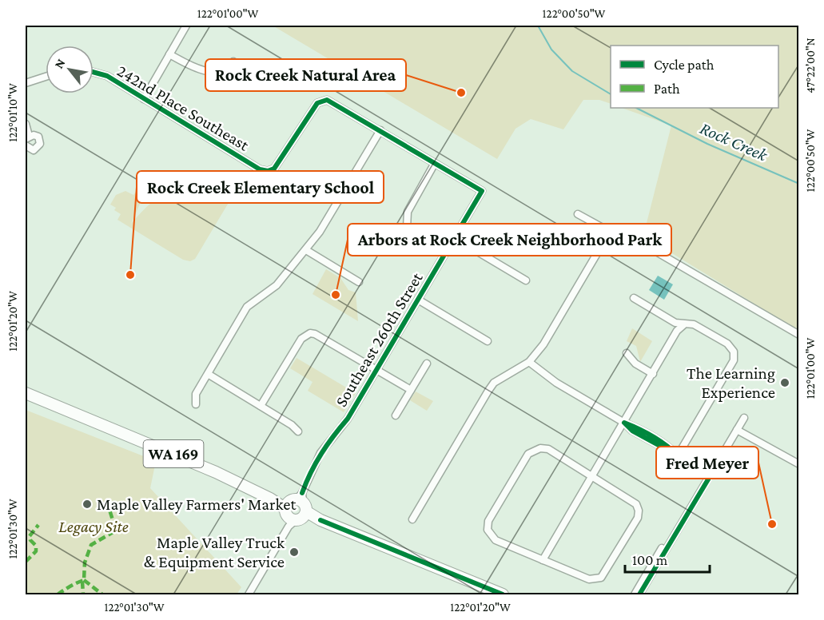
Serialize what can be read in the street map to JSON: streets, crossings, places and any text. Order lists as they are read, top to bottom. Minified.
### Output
{"streets":{"main road":["WA 169"],"street":["242nd Place Southeast","Southeast 260th Street"]},"crossings":[["Southeast 260th Street","WA 169"]],"water":["Rock Creek"],"parks":["Legacy Site"],"places":["Rock Creek Natural Area","Rock Creek Elementary School","Arbors at Rock Creek Neighborhood Park","The Learning Experience","Maple Valley Farmers' Market","Fred Meyer","Maple Valley Truck & Equipment Service"],"legend":["Cycle path","Path"],"scale_bar":"100 m","north":"top left","coordinates":["122°01'00\"W","122°00'50\"W","47°22'00\"N","122°01'10\"W","122°01'20\"W","122°01'30\"W"]}
